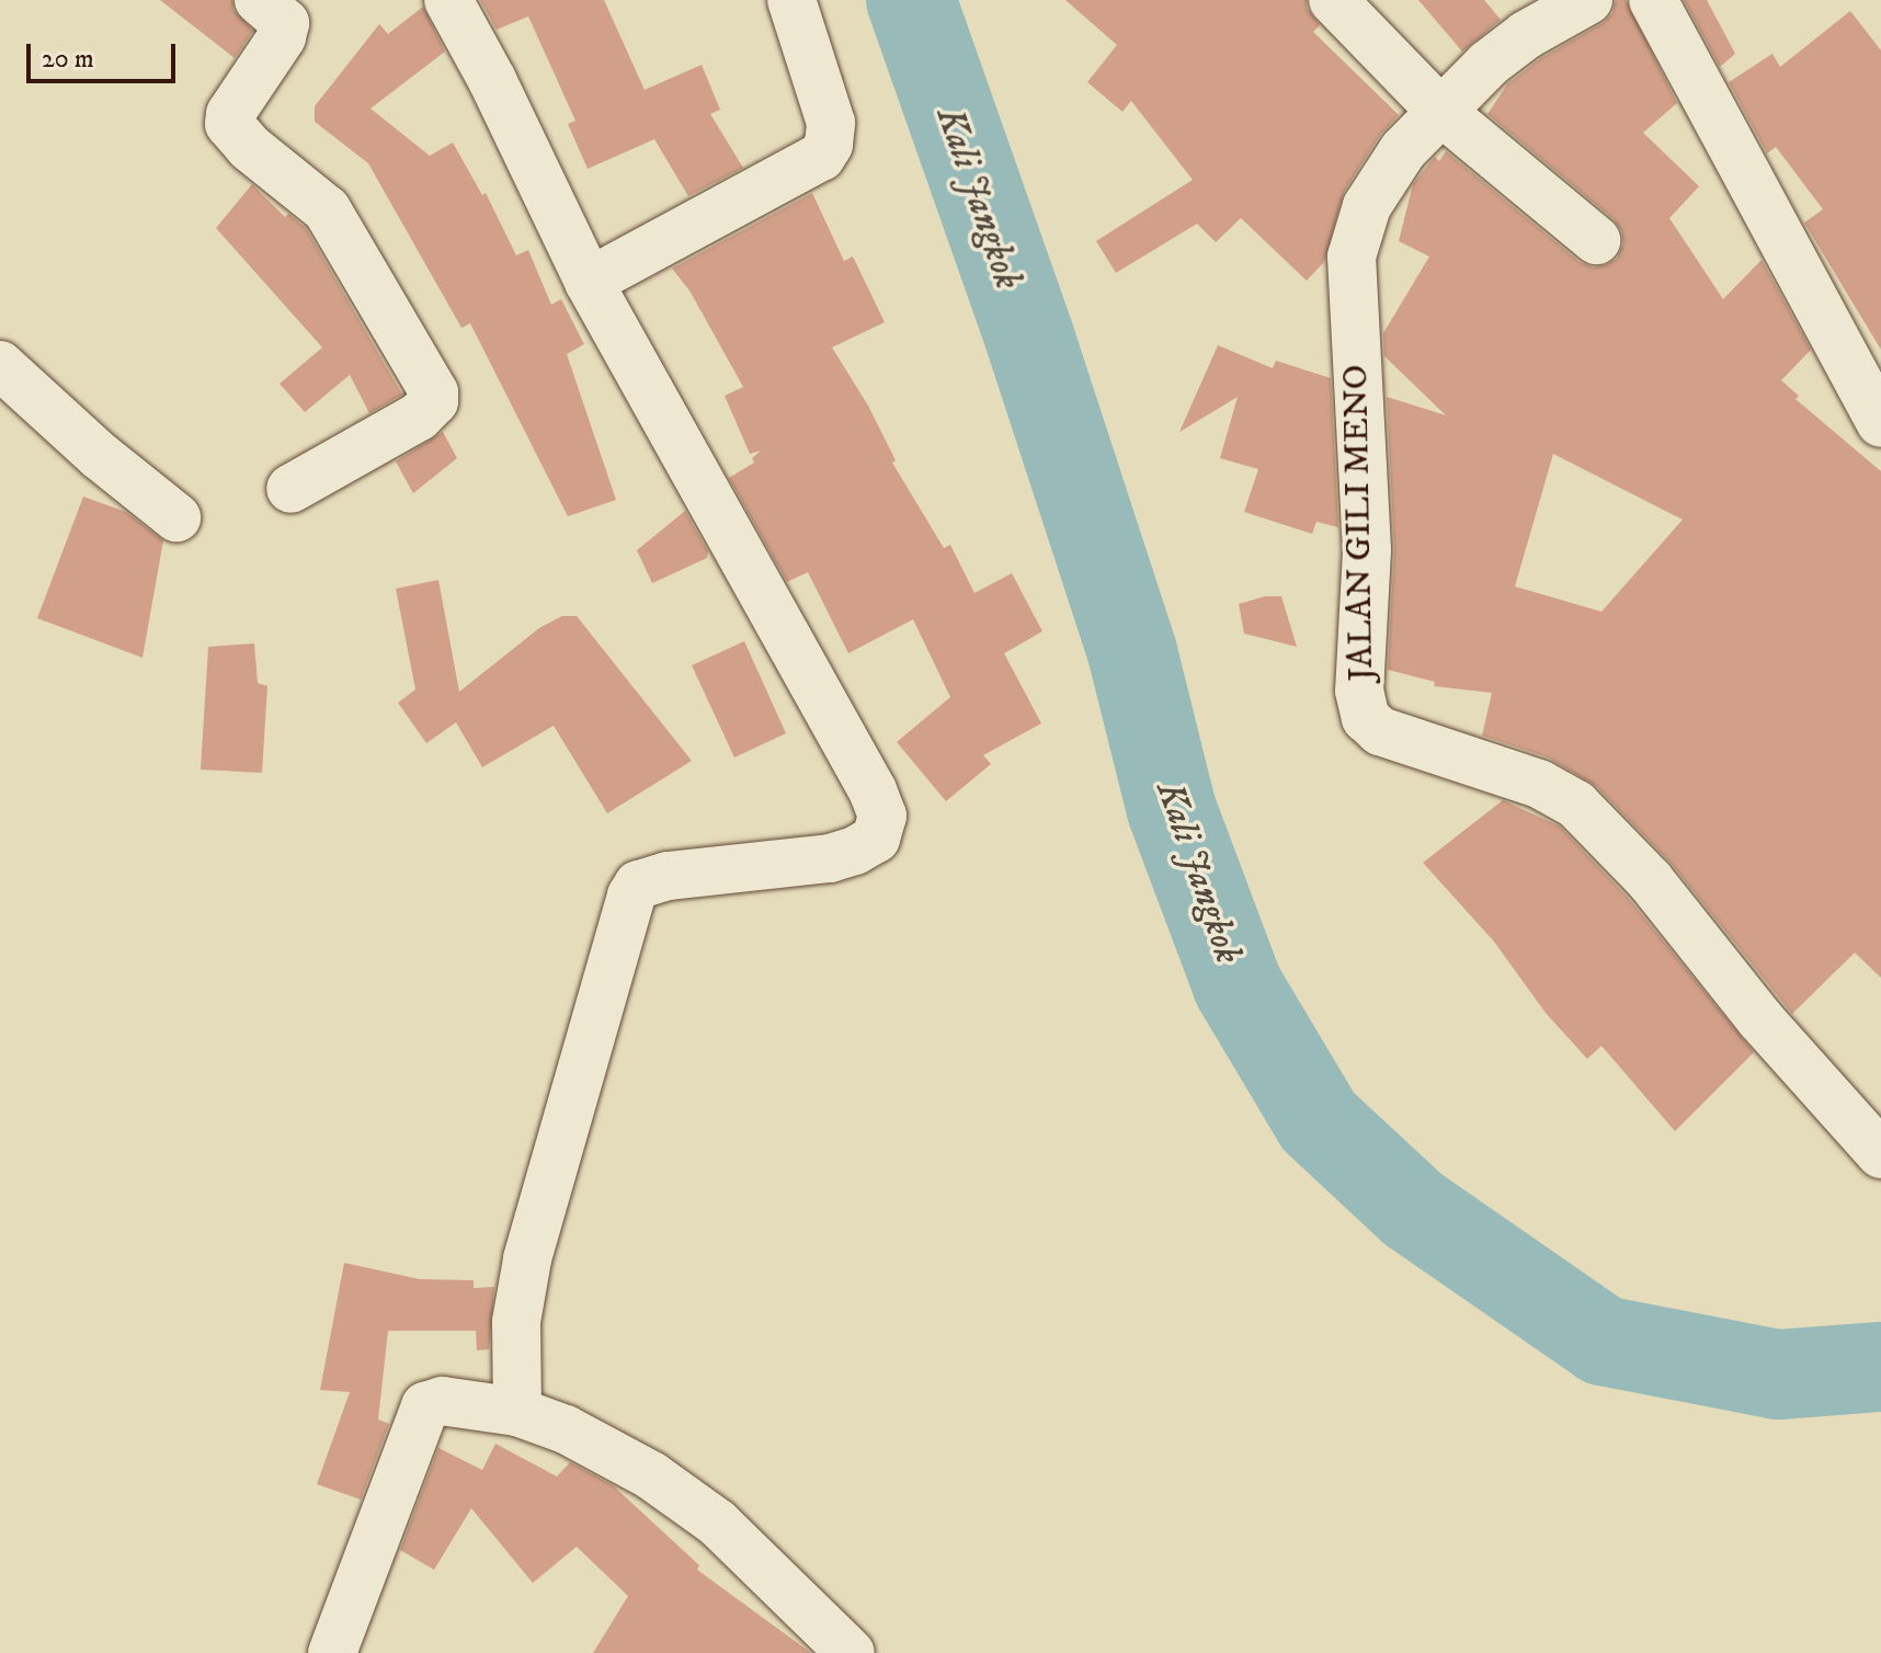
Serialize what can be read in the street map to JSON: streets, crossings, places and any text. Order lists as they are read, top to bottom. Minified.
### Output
{"streets":{"street":["JALAN GILI MENO"]},"water":["Kali Jangkok"],"scale_bar":"20 m"}
